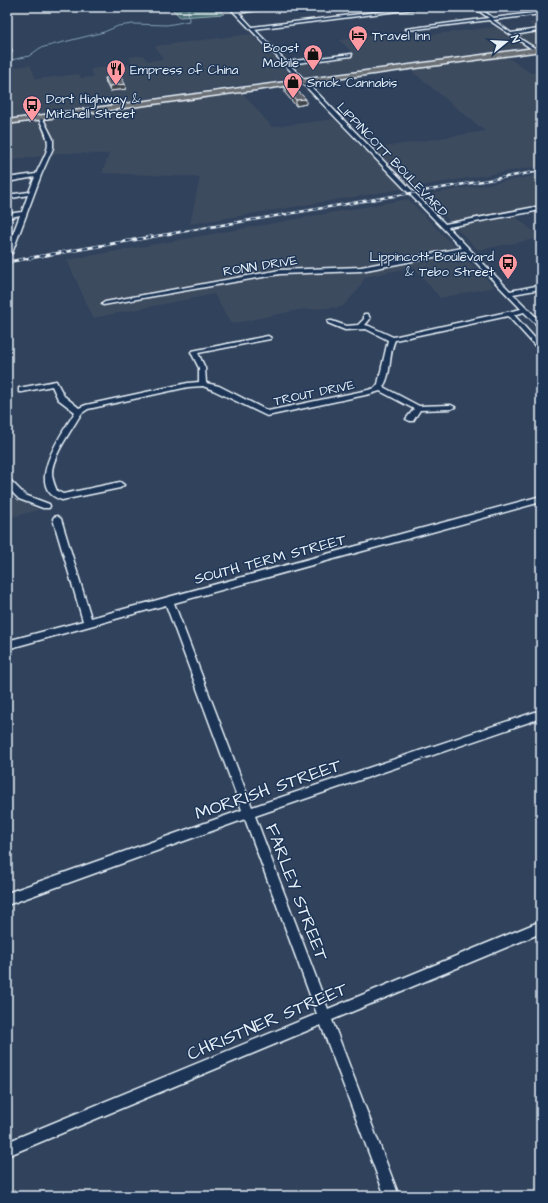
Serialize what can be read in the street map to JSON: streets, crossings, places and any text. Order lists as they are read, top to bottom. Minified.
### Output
{"streets":{"street":["LIPPINCOTT BOULEVARD","RONN DRIVE","TROUT DRIVE","SOUTH TERM STREET","MORRISH STREET","FARLEY STREET","CHRISTNER STREET"]},"crossings":[["LIPPINCOTT BOULEVARD","RONN DRIVE"],["SOUTH TERM STREET","FARLEY STREET"],["MORRISH STREET","FARLEY STREET"],["FARLEY STREET","CHRISTNER STREET"]],"places":{"hotel":["Travel Inn"],"shop":["Boost Mobile","Smok Cannabis"],"restaurant":["Empress of China"],"bus stop":["Dort Highway & Mitchell Street","Lippincott Boulevard & Tebo Street"]},"north":"right"}
